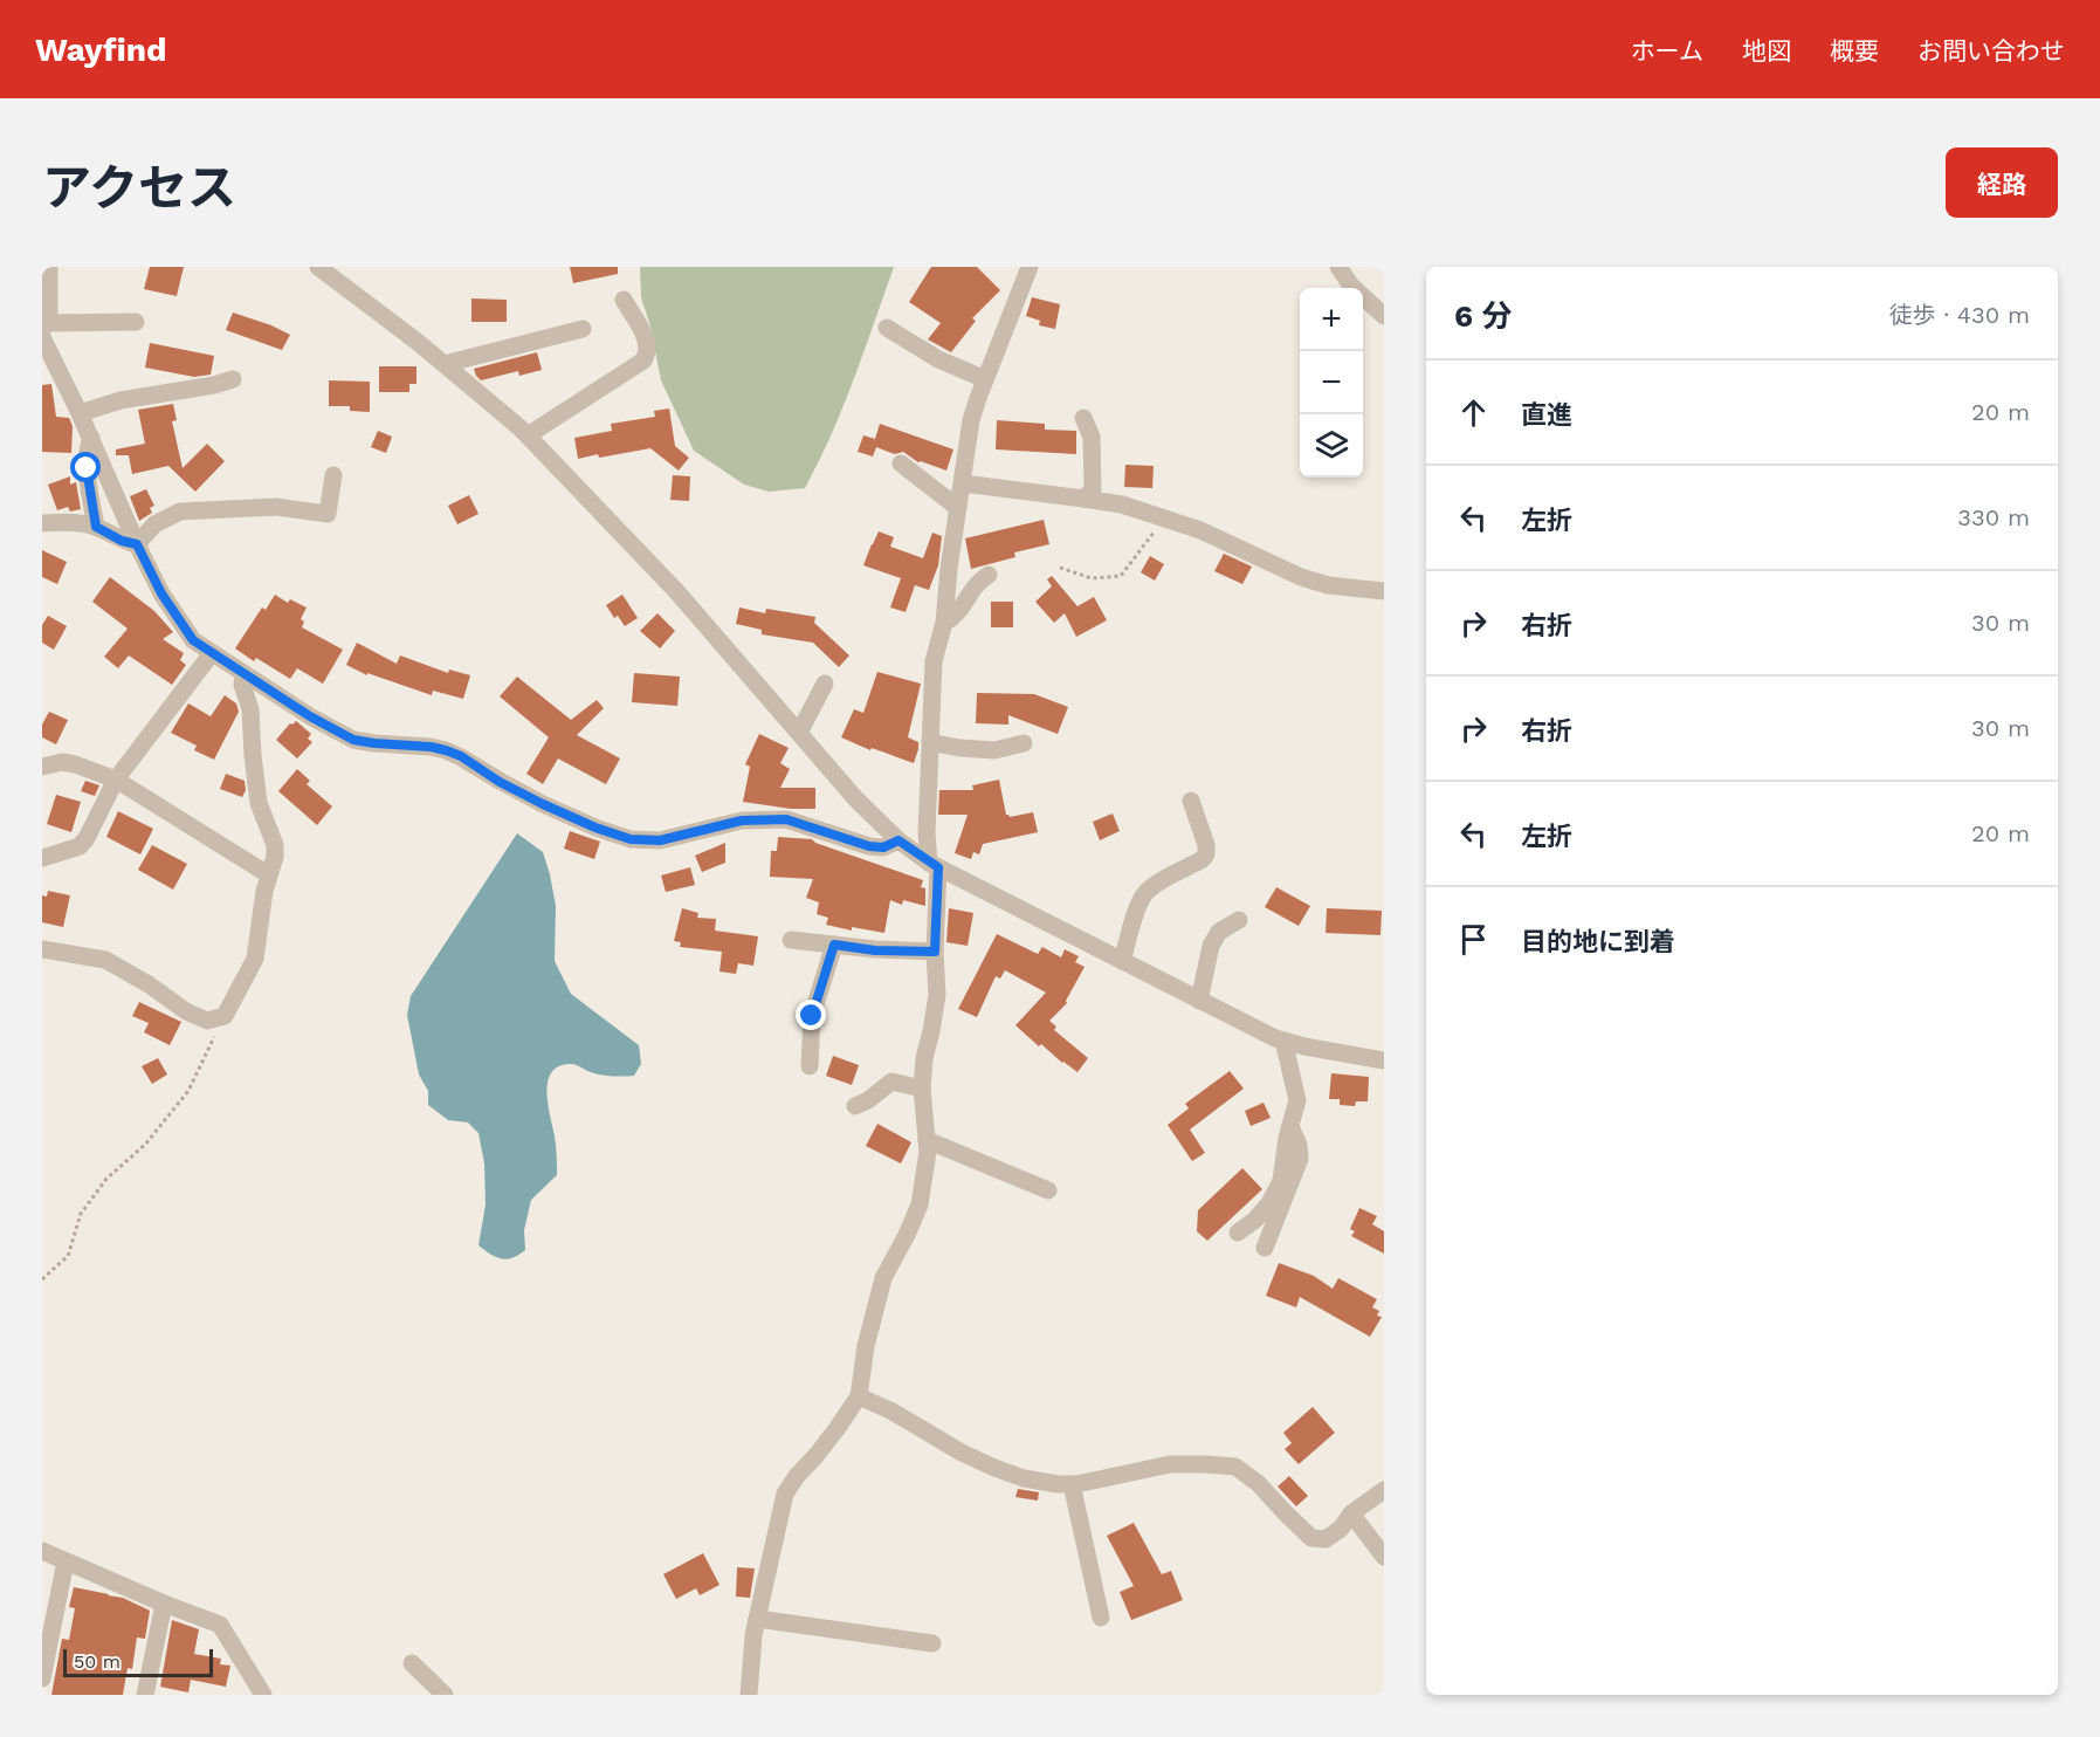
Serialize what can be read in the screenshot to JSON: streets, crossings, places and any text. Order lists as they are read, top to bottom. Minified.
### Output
{"scale_bar":"50 m","page":{"header":"Wayfind","nav":["ホーム","地図","概要","お問い合わせ"],"title":"アクセス","buttons":"経路","heading":["6 分","徒歩 · 430 m"],"map_buttons":["+","−"],"list":[["直進","20 m"],["左折","330 m"],["右折","30 m"],["右折","30 m"],["左折","20 m"],"目的地に到着"],"scale":"50 m"}}
